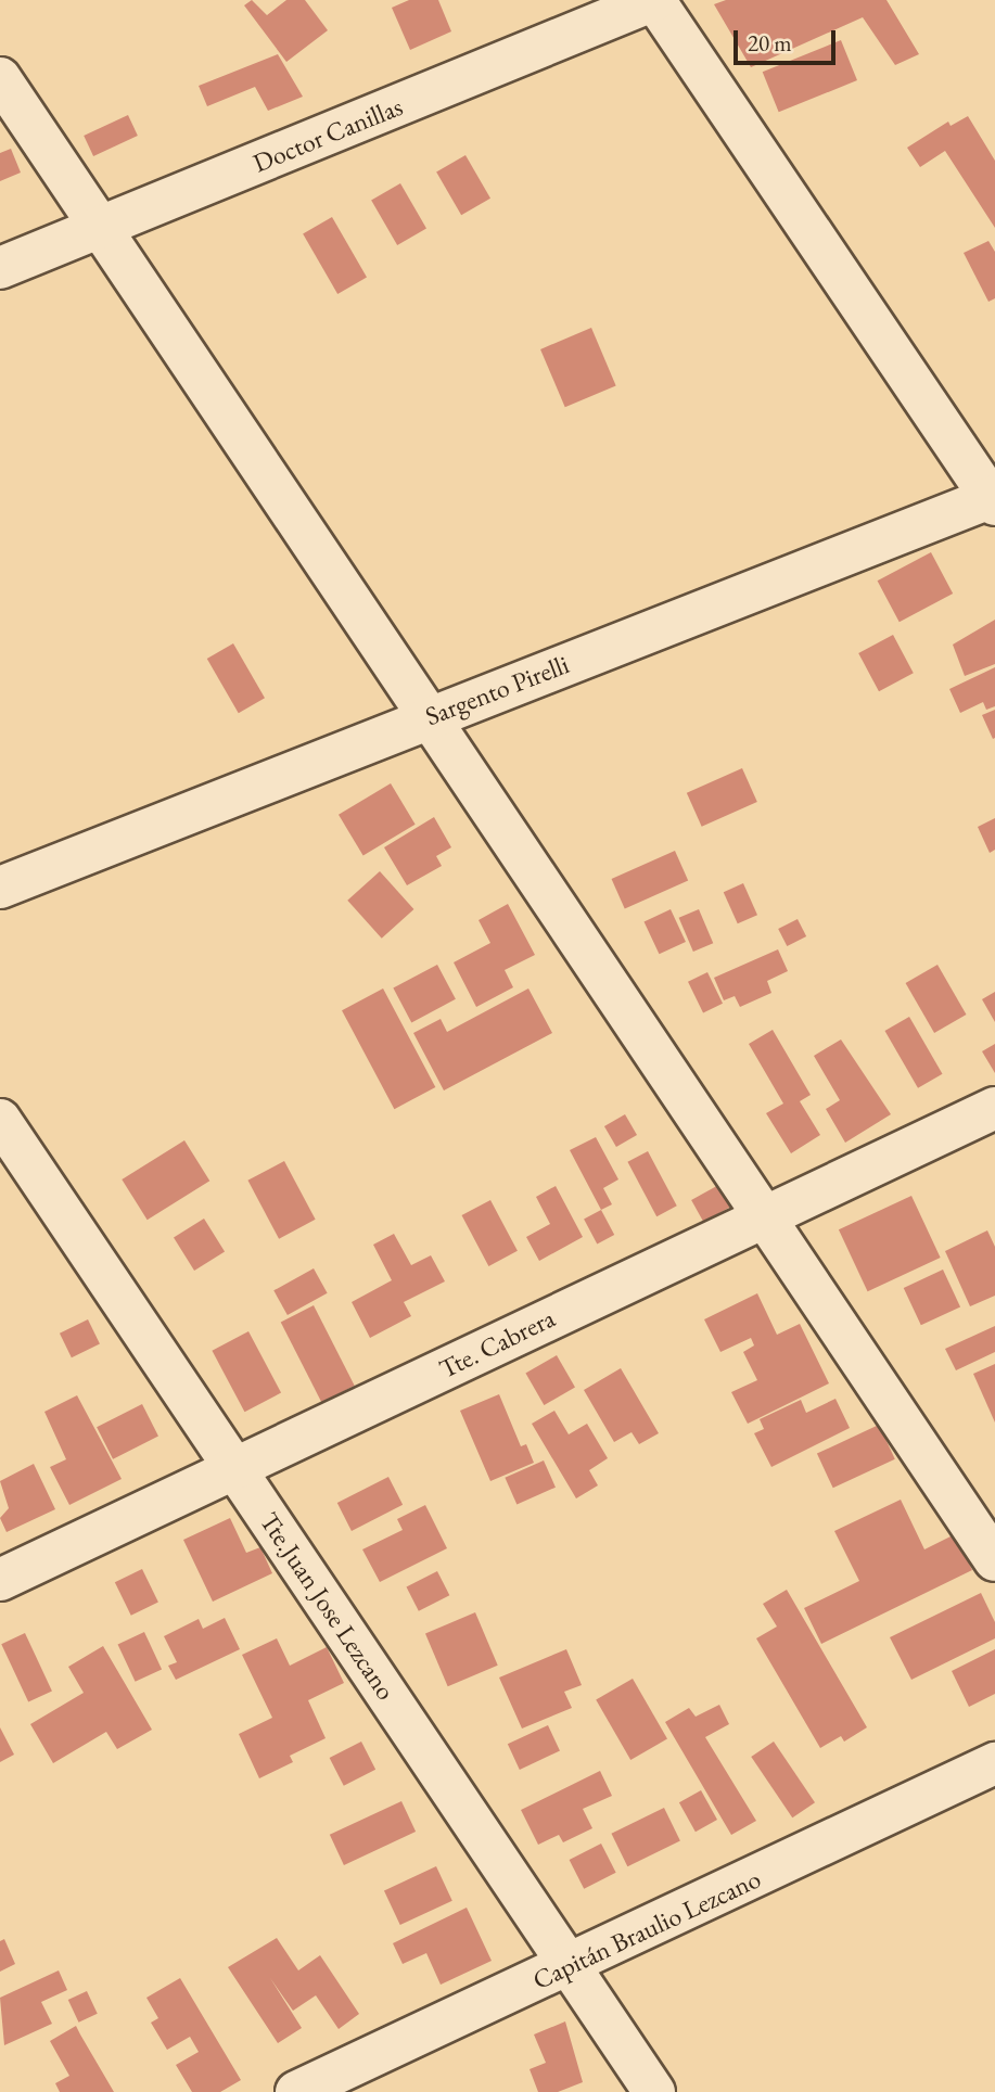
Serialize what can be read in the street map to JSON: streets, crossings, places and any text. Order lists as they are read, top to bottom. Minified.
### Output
{"streets":{"street":["Doctor Canillas","Sargento Pirelli","Tte. Cabrera","Tte.Juan Jose Lezcano","Capitán Braulio Lezcano"]},"crossings":[["Tte. Cabrera","Tte.Juan Jose Lezcano"],["Tte.Juan Jose Lezcano","Capitán Braulio Lezcano"]],"scale_bar":"20 m"}
